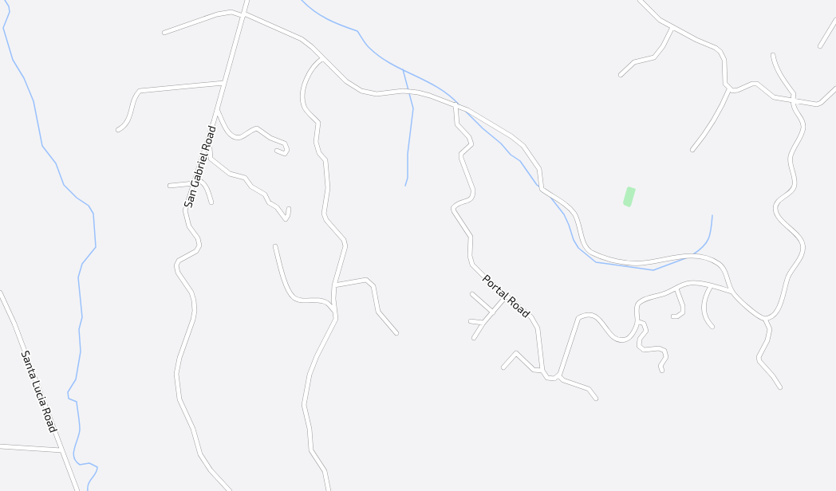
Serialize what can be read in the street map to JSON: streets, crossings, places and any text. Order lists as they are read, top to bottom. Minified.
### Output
{"streets":{"street":["San Gabriel Road","Portal Road","Santa Lucia Road"]}}
